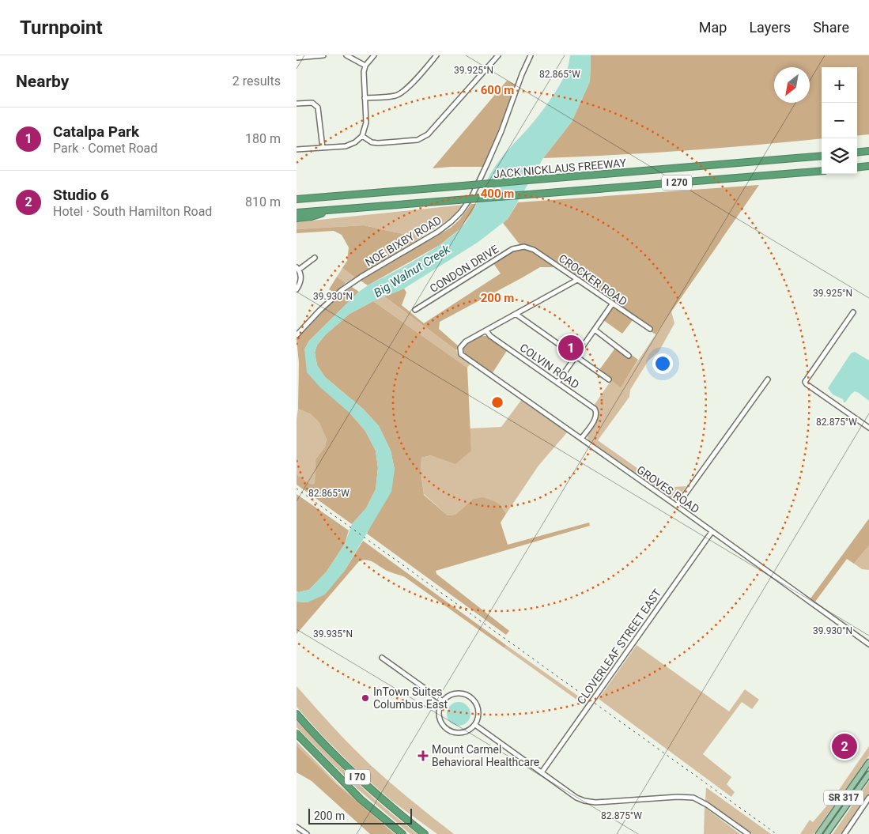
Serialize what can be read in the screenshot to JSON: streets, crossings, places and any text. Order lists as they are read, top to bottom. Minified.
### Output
{"streets":{"highway":["JACK NICKLAUS FREEWAY","I 270","I 70"],"main road":["SR 317"],"street":["NOE BIXBY ROAD","CONDON DRIVE","CROCKER ROAD","COLVIN ROAD","GROVES ROAD","CLOVERLEAF STREET EAST"]},"crossings":[["CONDON DRIVE","CROCKER ROAD"],["COLVIN ROAD","GROVES ROAD"],["GROVES ROAD","CLOVERLEAF STREET EAST"]],"water":["Big Walnut Creek"],"places":{"other":["InTown Suites Columbus East"],"health":["Mount Carmel Behavioral Healthcare"]},"scale_bar":"200 m","north":"bottom left","page":{"header":"Turnpoint","nav":["Map","Layers","Share"],"heading":["Nearby","2 results"],"map_buttons":["+","−"],"list":[{"mark":"1","name":"Catalpa Park","note":"Park · Comet Road","value":"180 m"},{"mark":"2","name":"Studio 6","note":"Hotel · South Hamilton Road","value":"810 m"}],"pins":["1","2"],"scale":"200 m"},"coordinates":["39.925°N","82.865°W","39.930°N","82.875°W","39.935°N"],"rings":["600 m","400 m","200 m"]}
